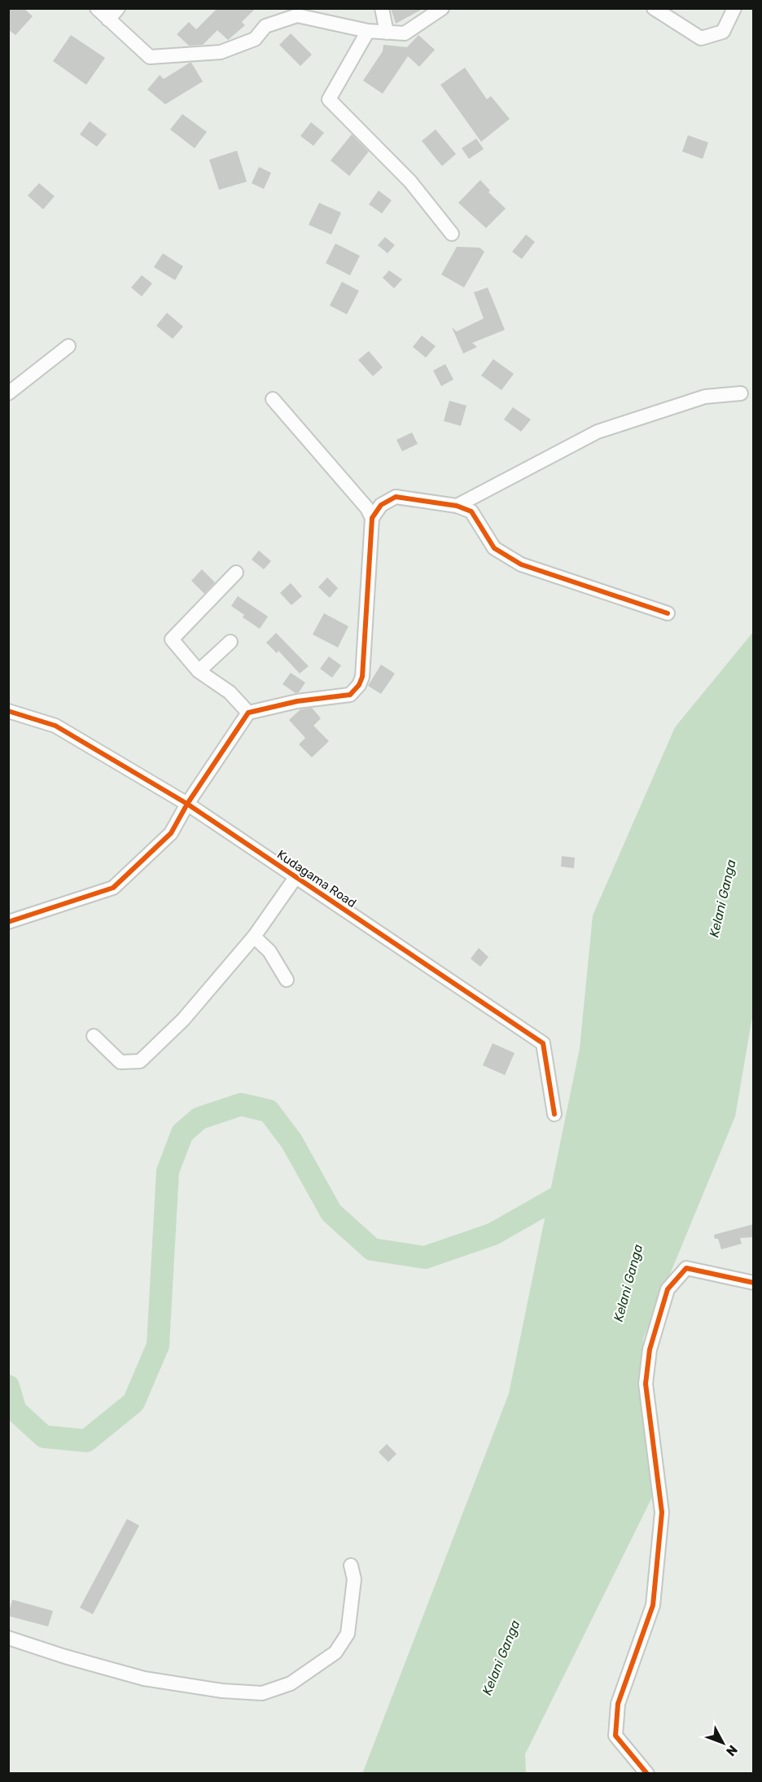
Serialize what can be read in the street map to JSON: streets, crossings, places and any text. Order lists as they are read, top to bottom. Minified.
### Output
{"streets":{"street":["Kudagama Road"]},"water":["Kelani Ganga"],"north":"bottom right"}
